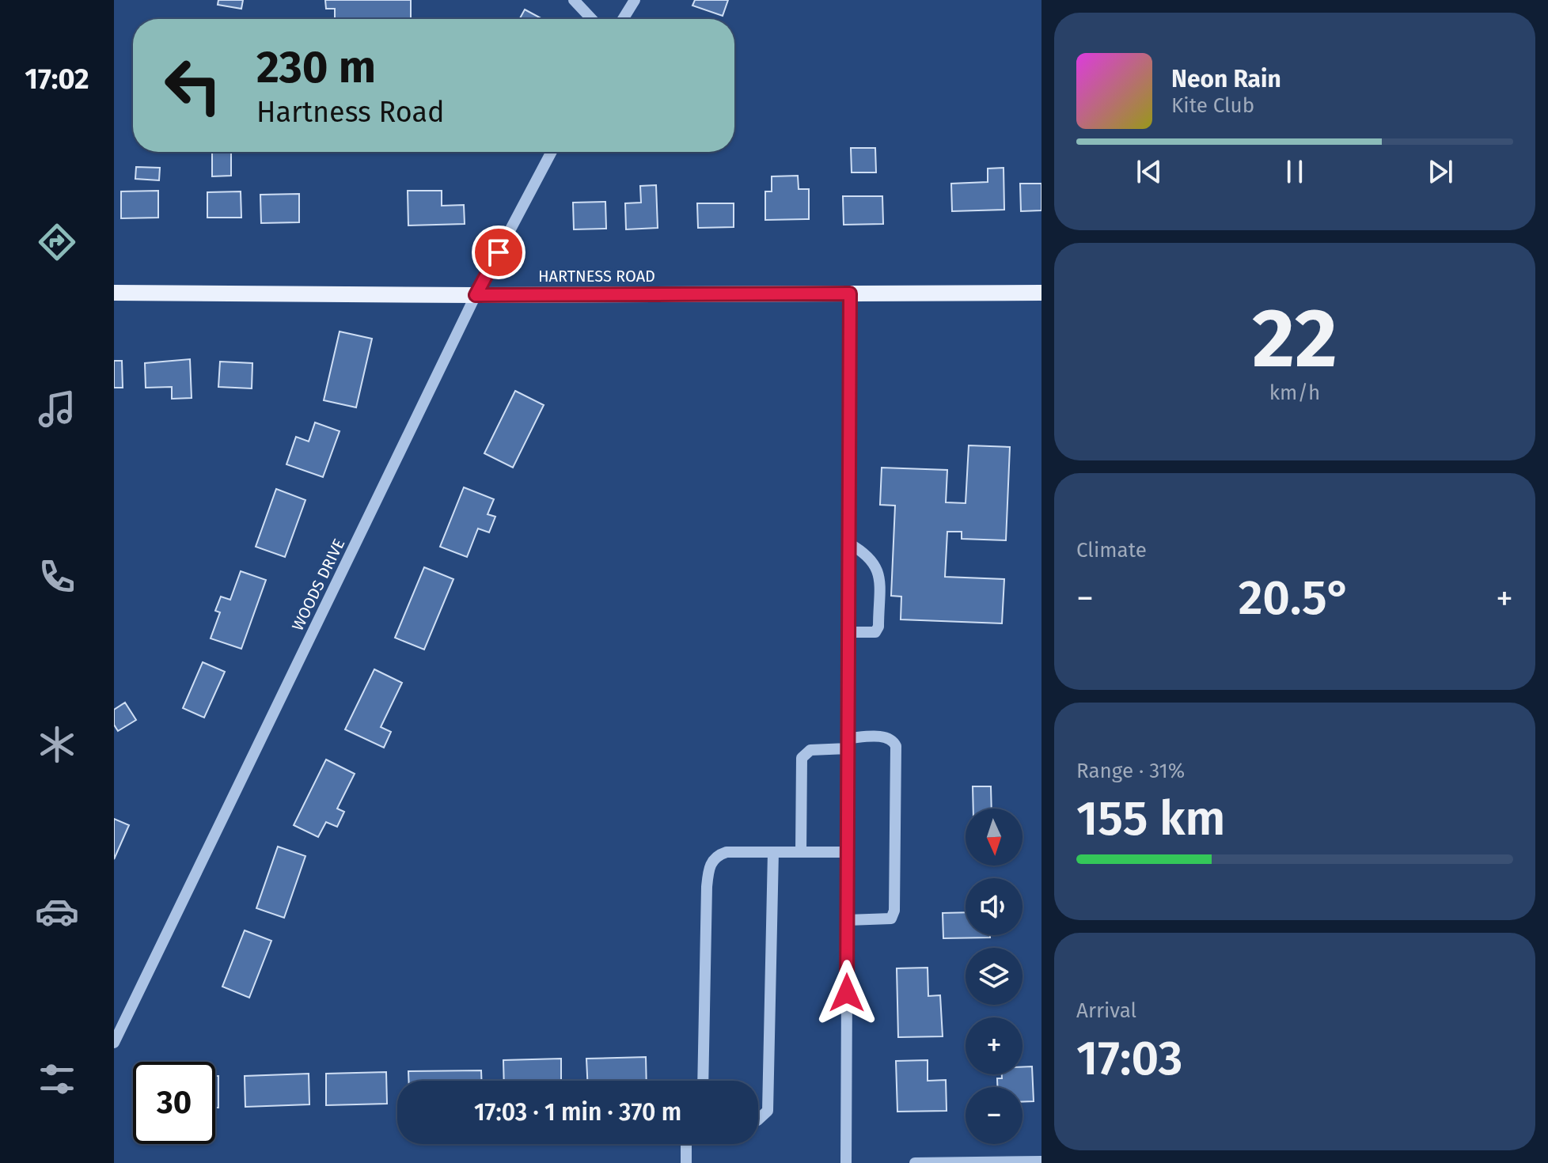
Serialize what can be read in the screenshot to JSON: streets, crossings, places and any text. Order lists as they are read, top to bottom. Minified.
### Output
{"streets":{"main road":["HARTNESS ROAD"],"street":["WOODS DRIVE"]},"crossings":[["HARTNESS ROAD","WOODS DRIVE"]],"north":"bottom","page":{"tabs":"17:02","turn":["230 m","Hartness Road"],"song":["Neon Rain","Kite Club"],"tile":[["22","km/h"],"Climate",["Range · 31%","155 km"],["Arrival","17:03"]],"heat":["−","20.5°","+"],"map_buttons":["+","−"],"limit":"30","trip":"17:03 · 1 min · 370 m"}}
